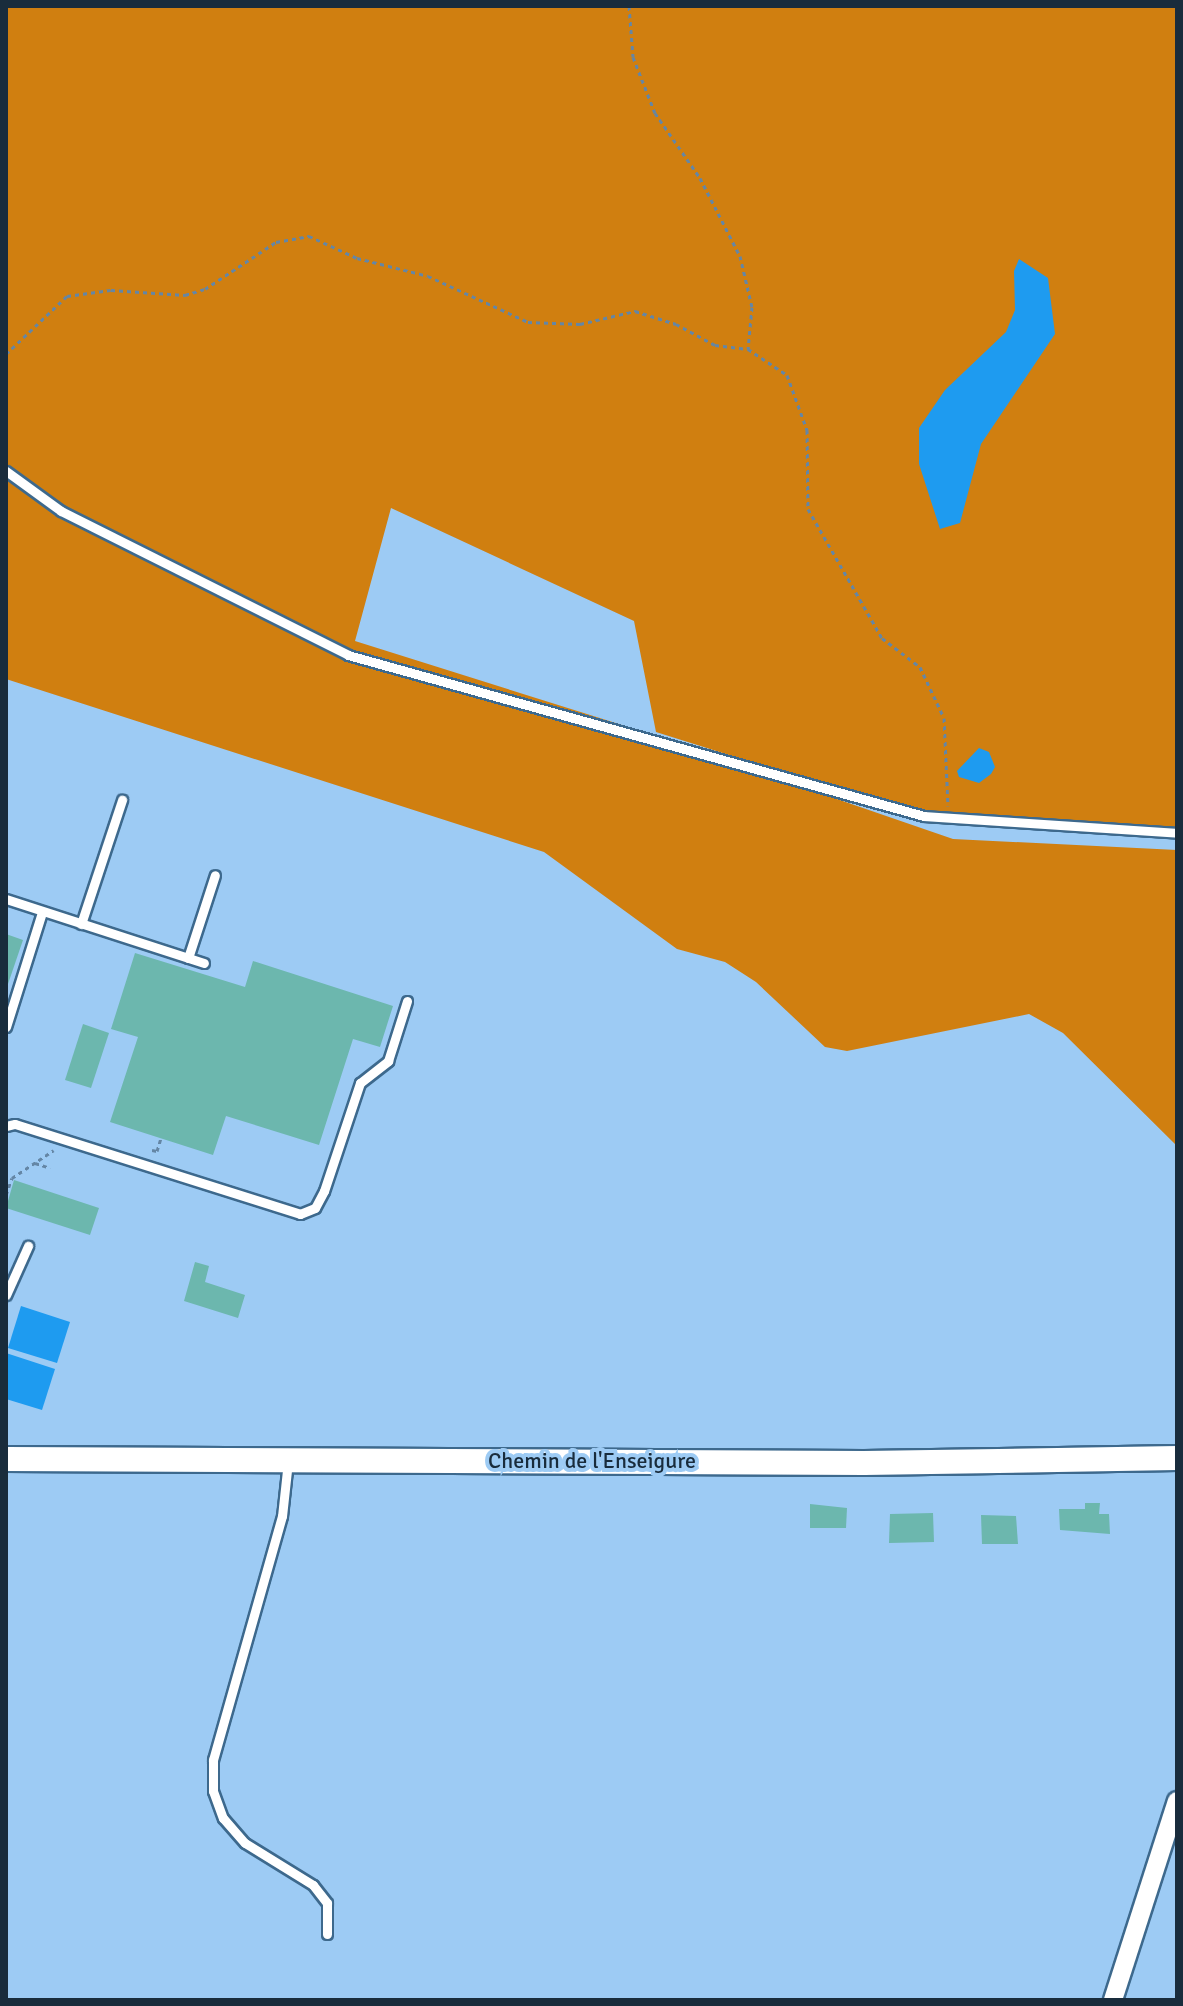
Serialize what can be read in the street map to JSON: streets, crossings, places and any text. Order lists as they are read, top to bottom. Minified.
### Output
{"streets":{"street":["Chemin de l'Enseigure"]}}
